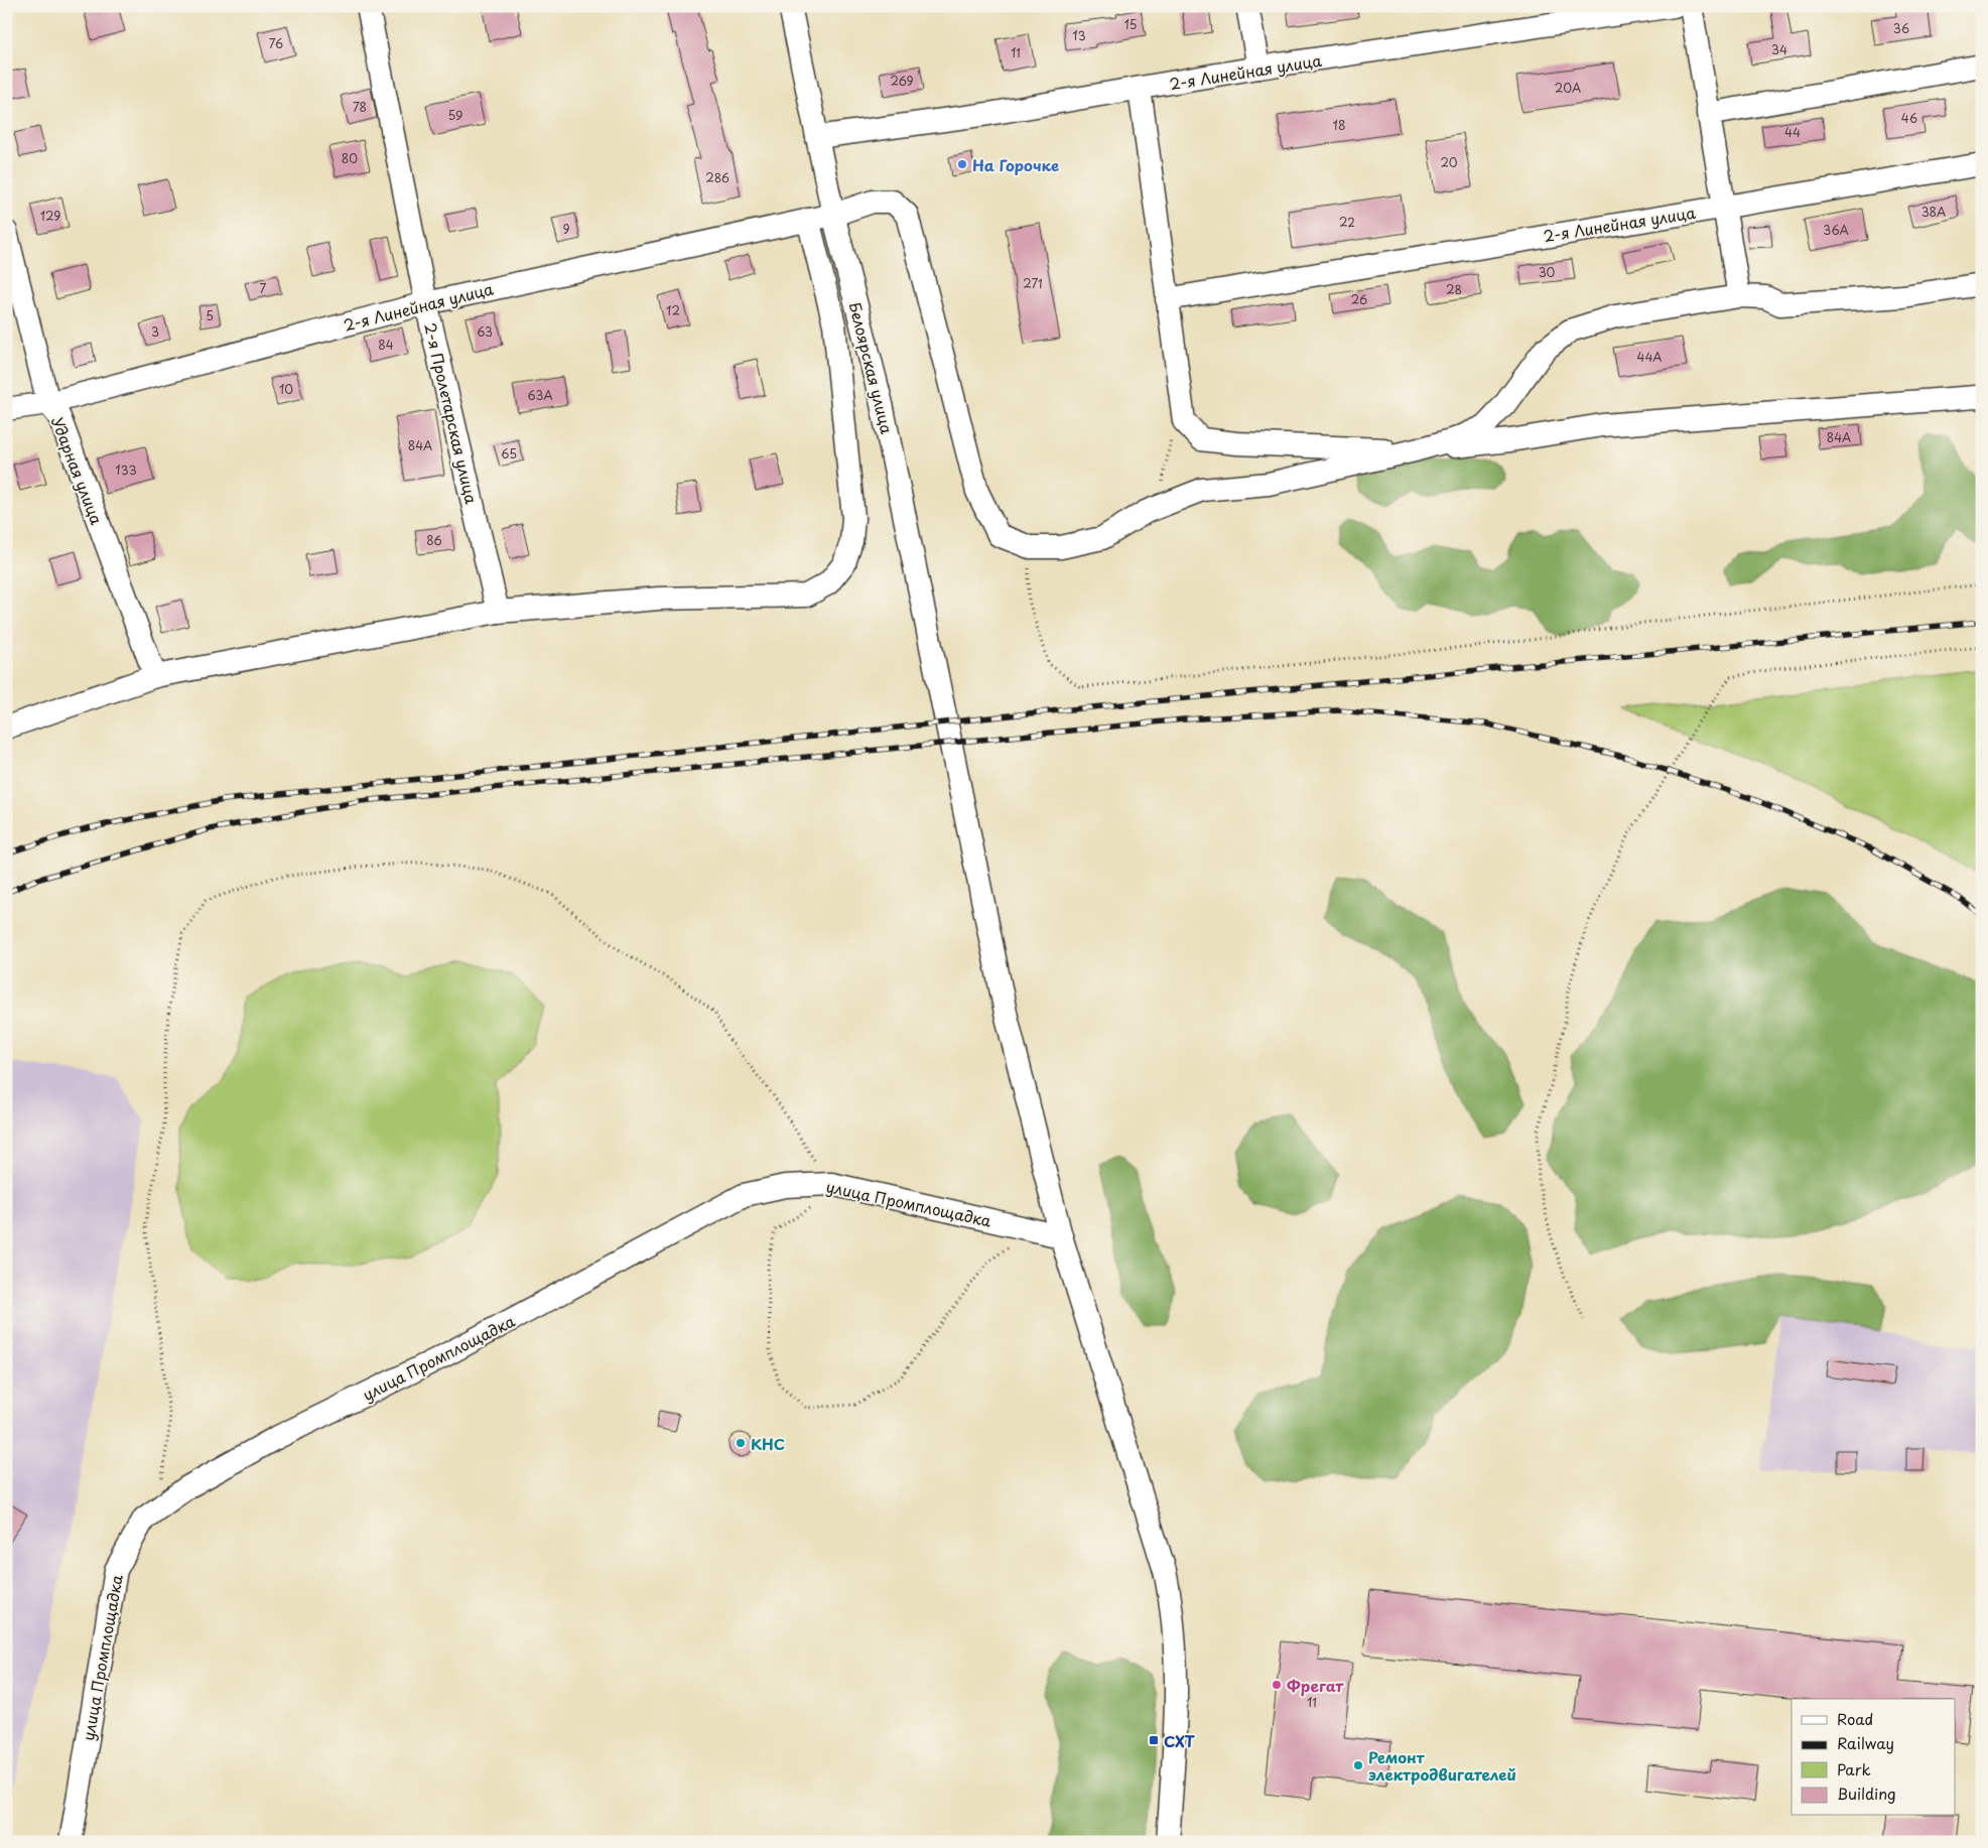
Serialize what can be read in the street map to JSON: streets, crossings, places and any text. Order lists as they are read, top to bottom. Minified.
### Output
{"streets":{"street":["2-я Линейная улица","Белоярская улица","2-я Пролетарская улица","Ударная улица","улица Промплощадка"]},"crossings":[["2-я Линейная улица","Белоярская улица"],["2-я Линейная улица","2-я Пролетарская улица"],["2-я Линейная улица","Ударная улица"],["Белоярская улица","улица Промплощадка"]],"places":{"other":["На Горочке","КНС","Фрегат","Ремонт электродвигателей"],"transit":["СХТ"]},"house_numbers":["15","36","13","76","34","11","269","20А","78","59","46","18","44","80","20","286","38А","129","22","9","36А","30","271","7","28","26","12","5","3","63","84","44А","10","63А","84А","84А","65","133","86","11"],"legend":["Road","Railway","Park","Building"]}
